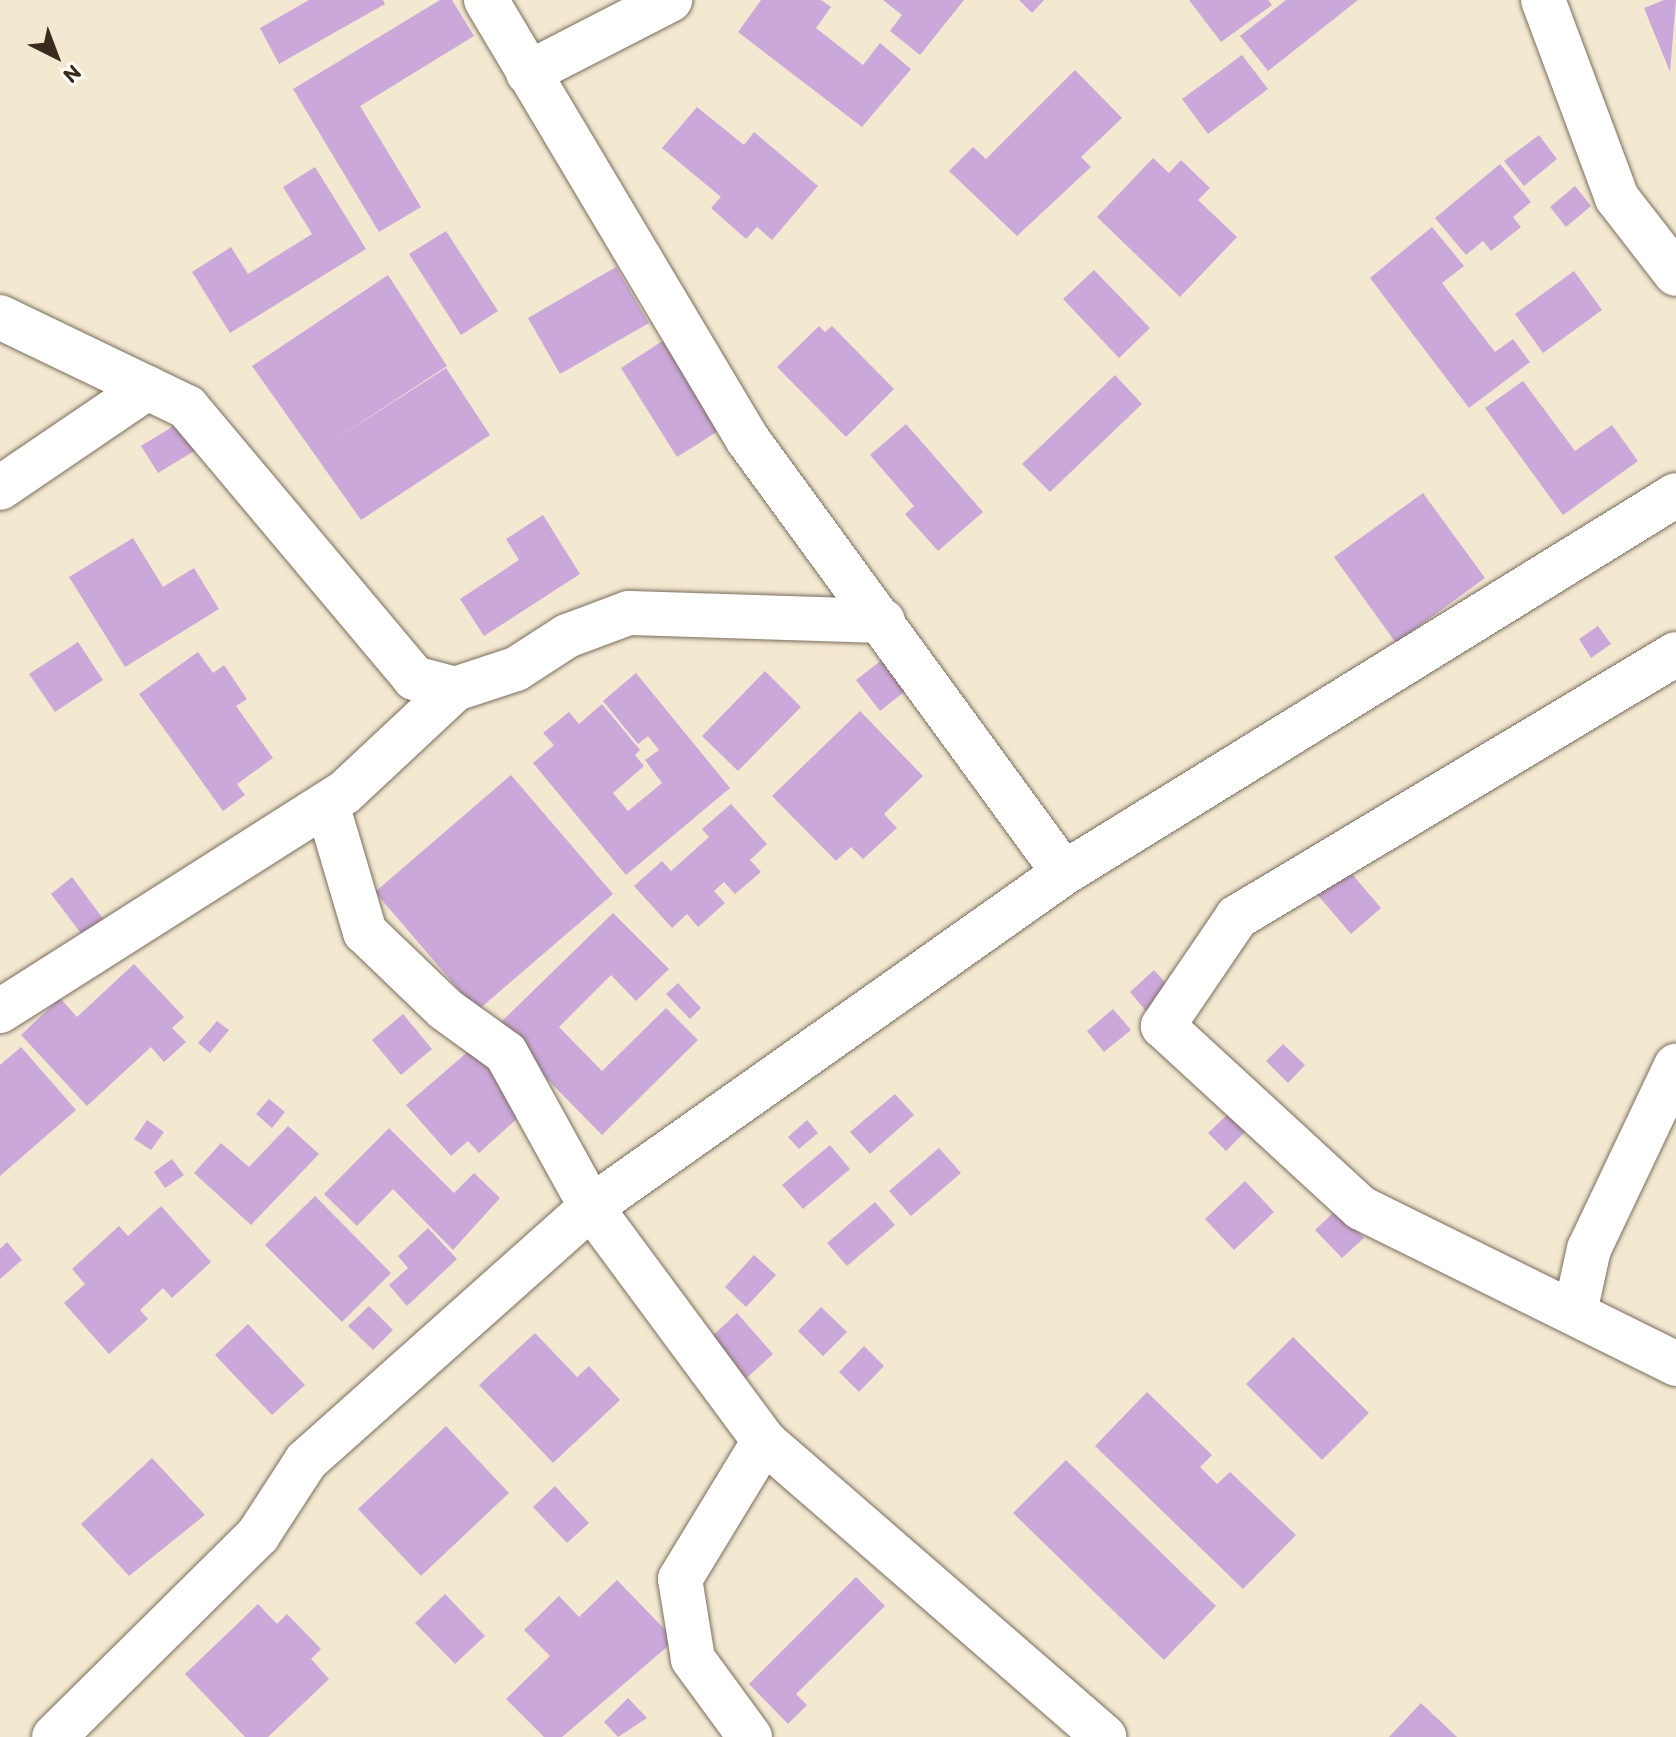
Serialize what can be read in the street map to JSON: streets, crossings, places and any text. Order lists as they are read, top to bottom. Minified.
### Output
{"north":"bottom right"}
